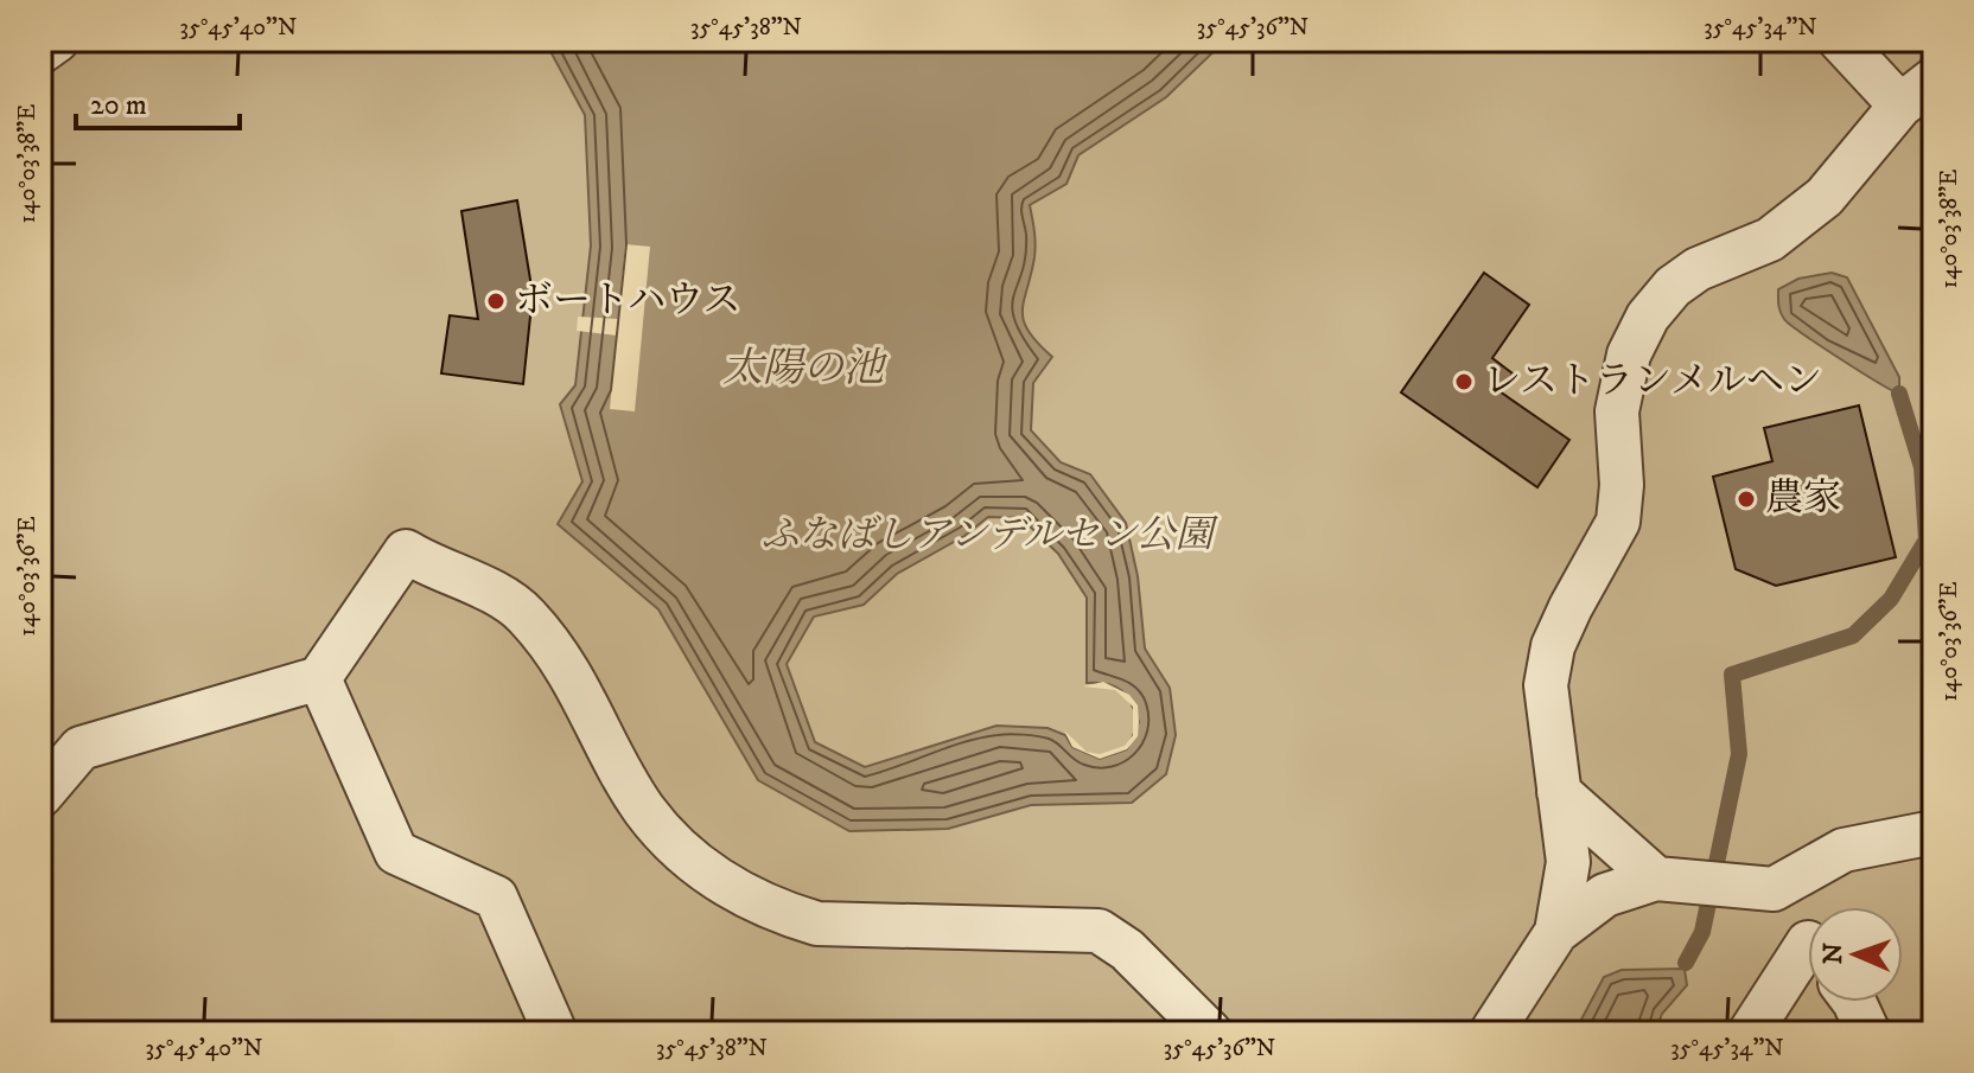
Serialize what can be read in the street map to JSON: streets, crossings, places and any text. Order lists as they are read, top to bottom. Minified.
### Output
{"water":["太陽の池"],"parks":["ふなばしアンデルセン公園"],"places":["ボートハウス","レストランメルヘン","農家"],"scale_bar":"20 m","north":"left","coordinates":["35°45'40\"N","35°45'38\"N","35°45'36\"N","35°45'34\"N","140°03'38\"E","140°03'36\"E"]}
